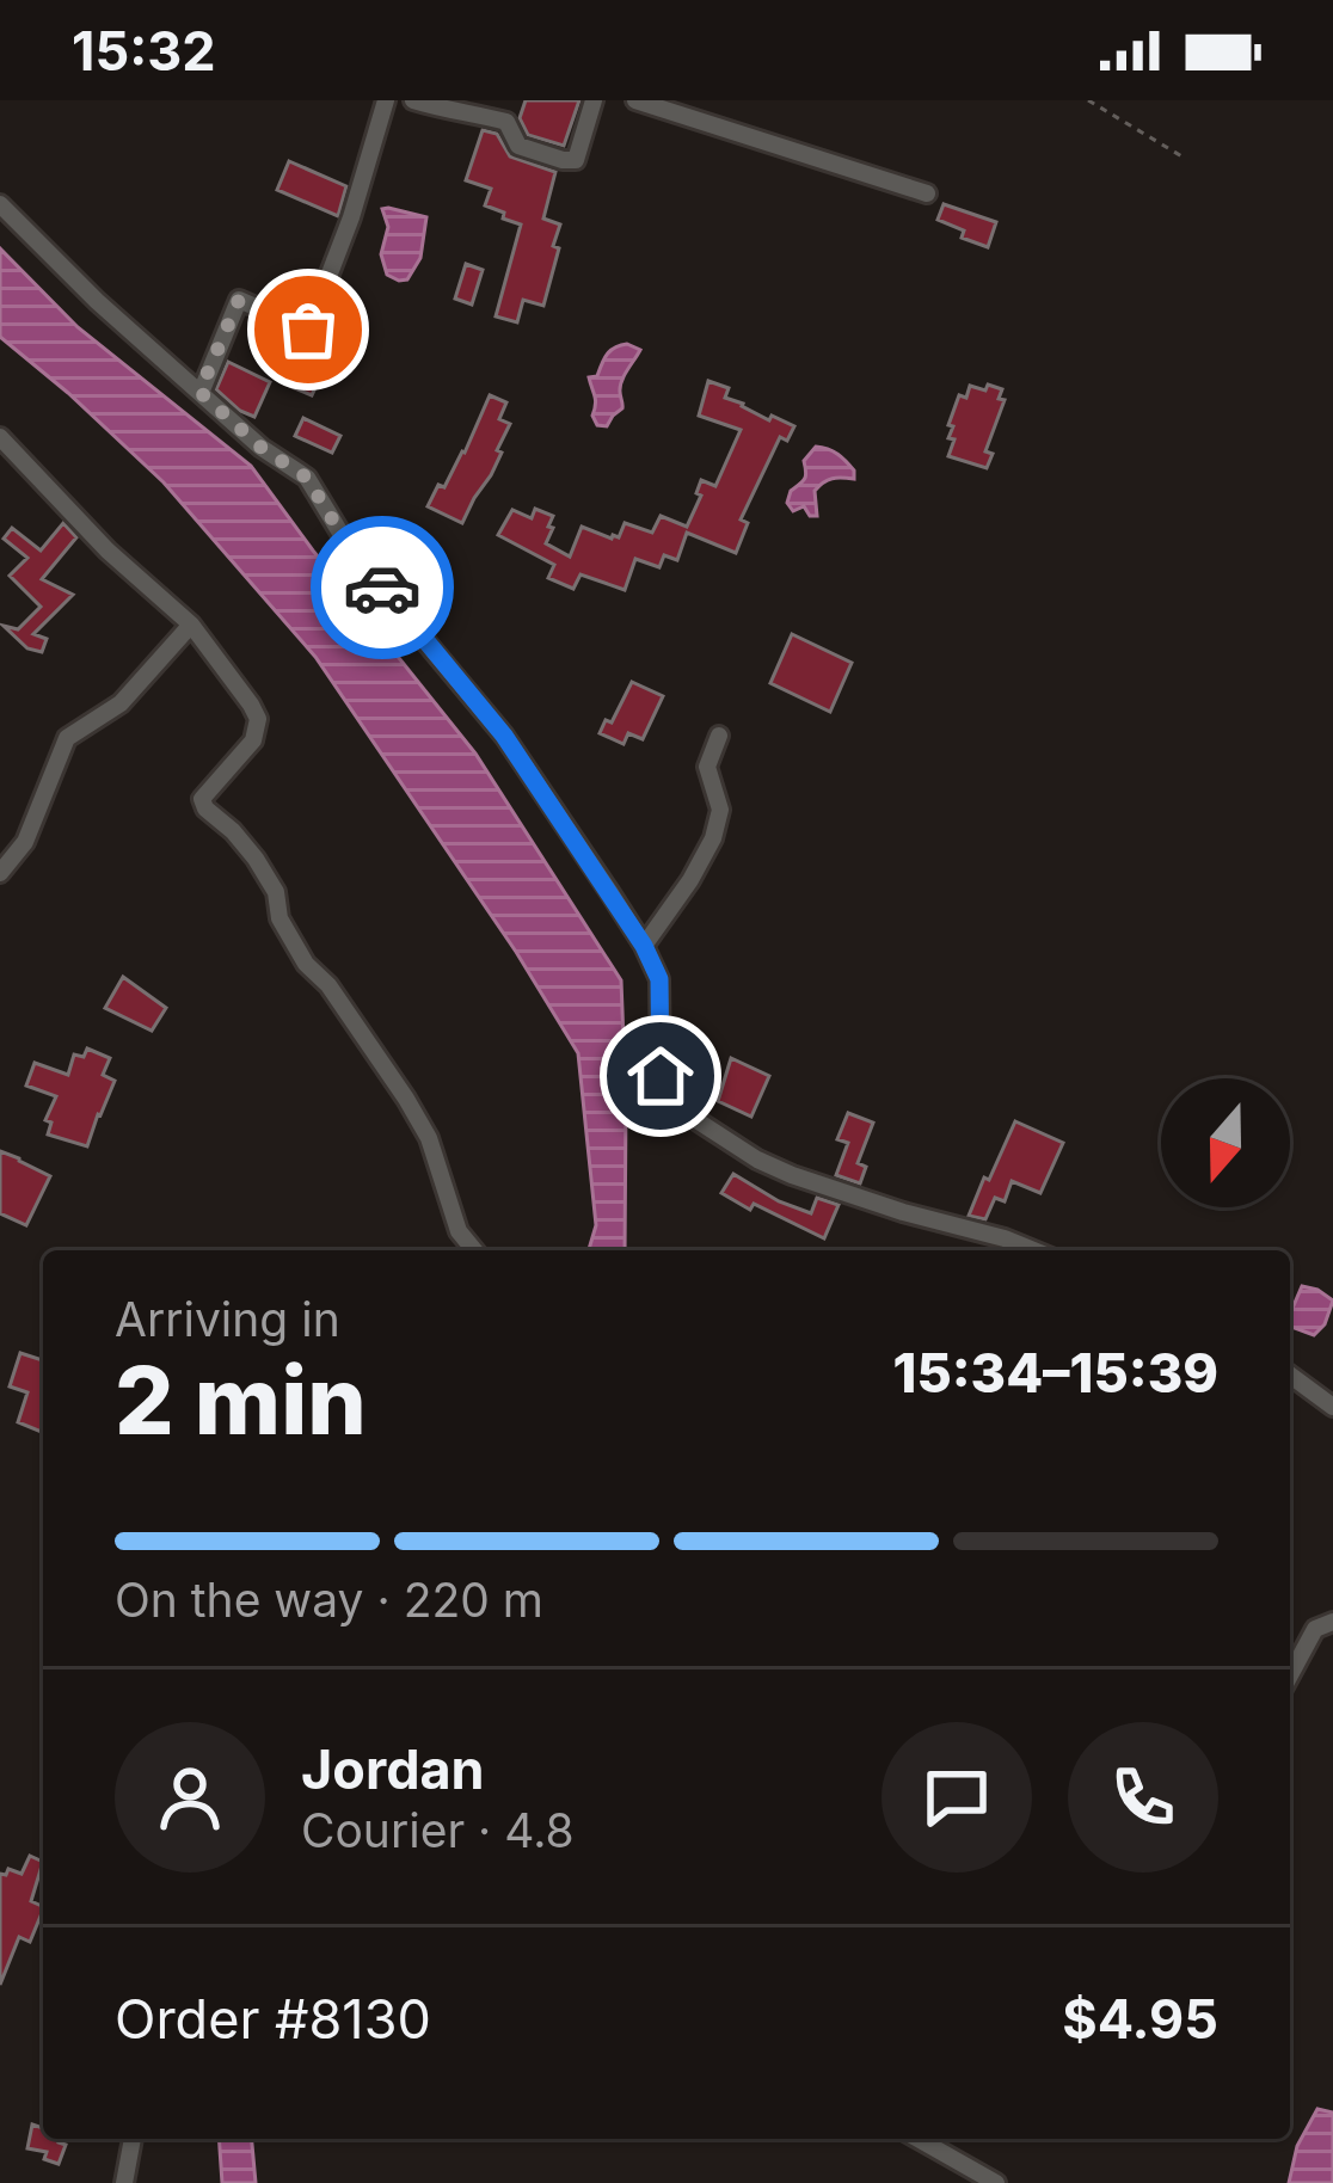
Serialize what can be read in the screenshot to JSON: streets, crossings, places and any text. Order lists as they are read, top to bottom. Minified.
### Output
{"north":"bottom","page":{"status":"15:32","heading":["2 min","Arriving in","15:34–15:39"],"panel":["Jordan","Courier · 4.8","Order #8130","$4.95"],"bar":"On the way · 220 m"}}
